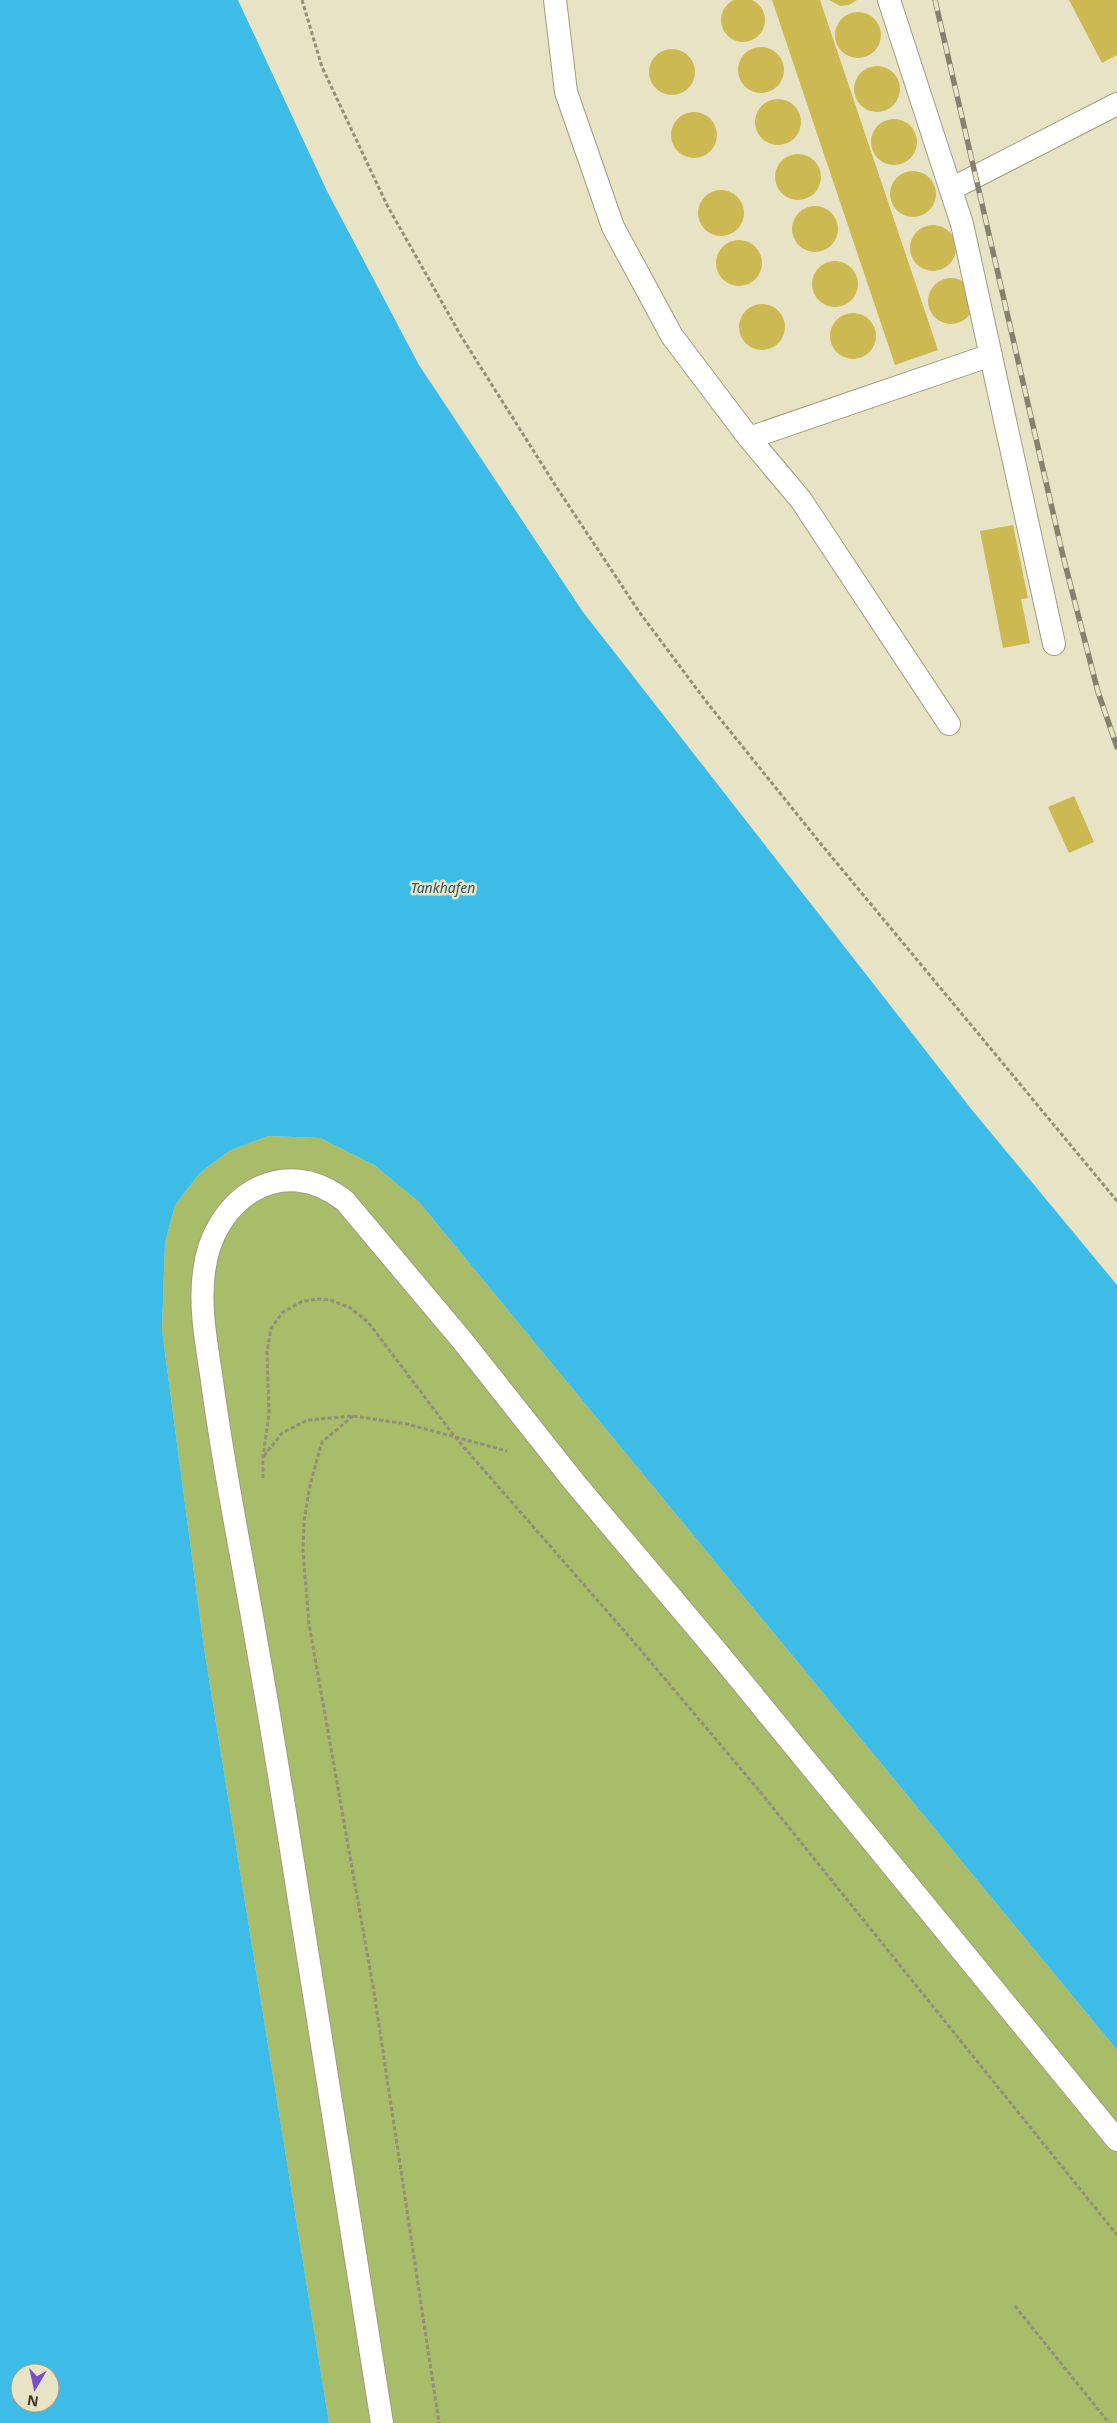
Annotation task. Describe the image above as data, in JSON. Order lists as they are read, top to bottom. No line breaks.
{"water":["Tankhafen"],"north":"bottom"}
